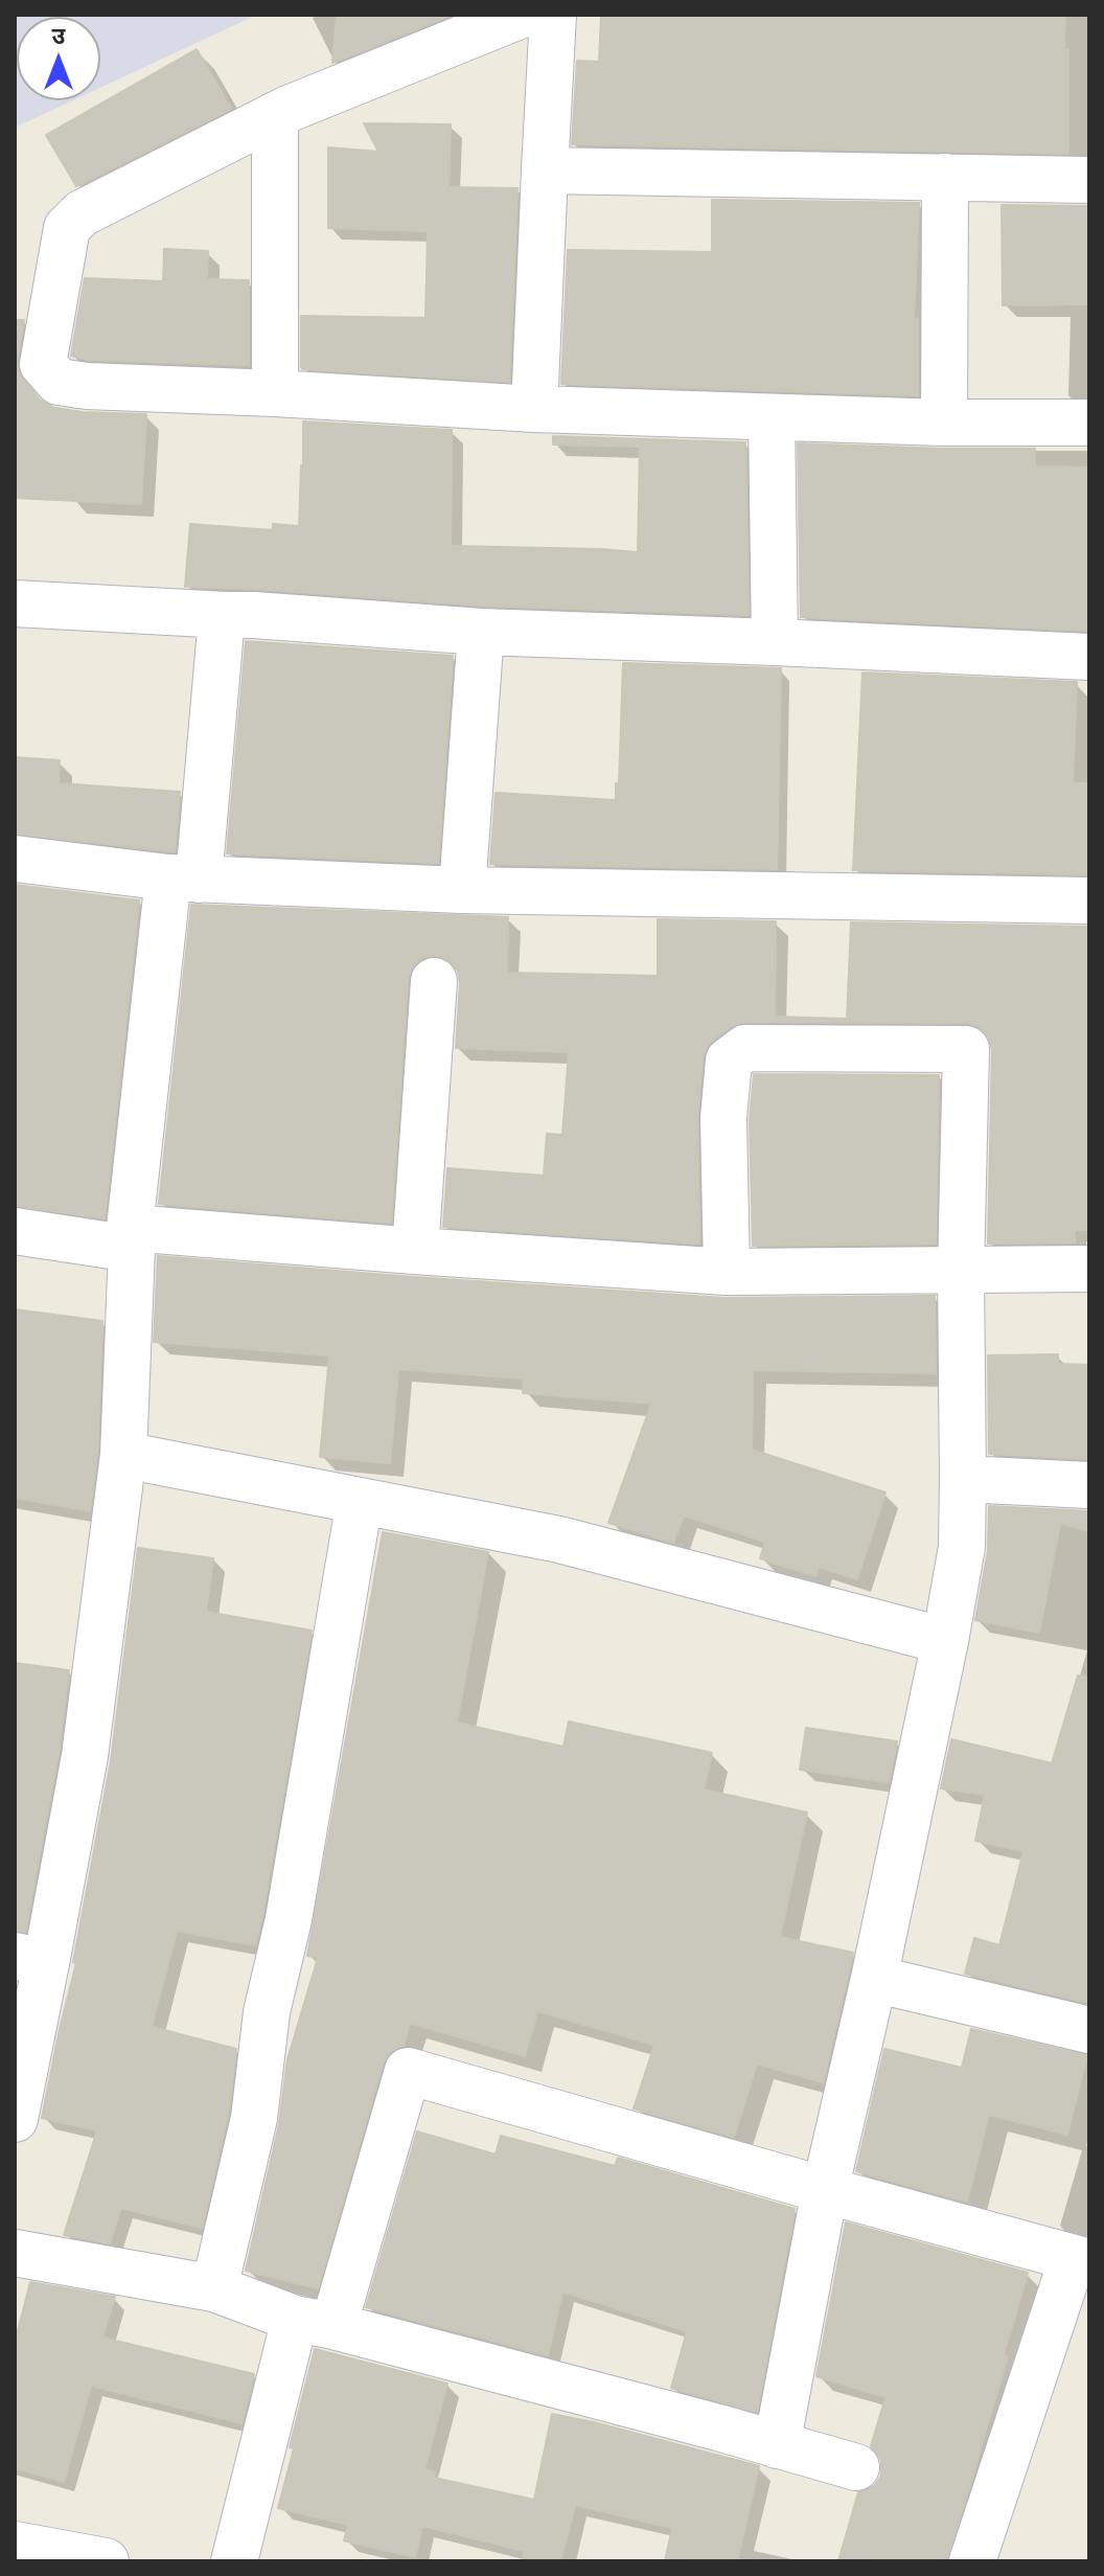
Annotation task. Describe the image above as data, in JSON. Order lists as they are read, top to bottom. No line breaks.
{"north":"top"}
